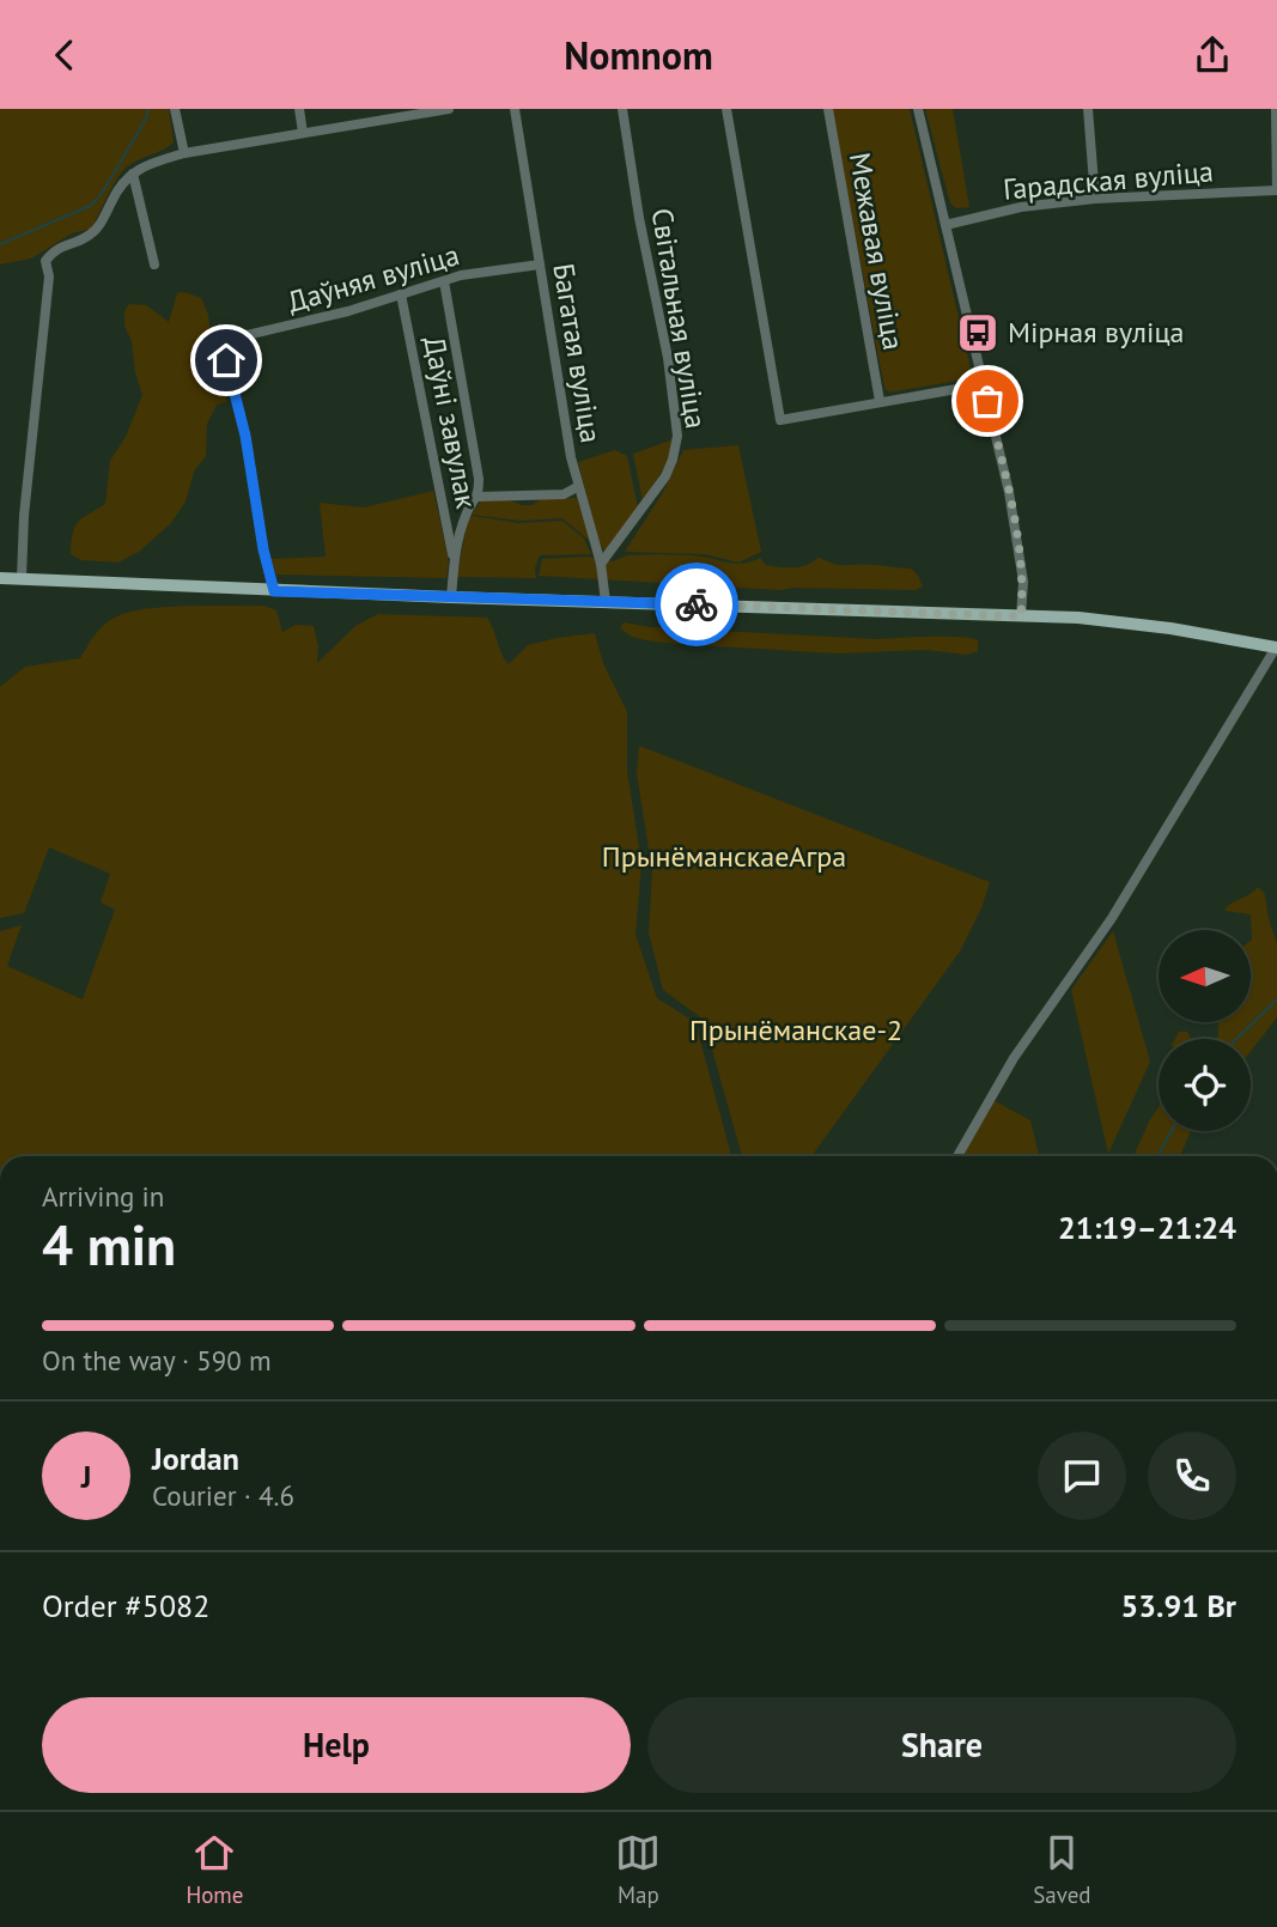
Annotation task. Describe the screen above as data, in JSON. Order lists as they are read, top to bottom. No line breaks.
{"streets":{"street":["Гарадская вуліца","Межавая вуліца","Даўняя вуліца","Світальная вуліца","Багатая вуліца","Даўні завулак"]},"crossings":[["Даўняя вуліца","Багатая вуліца"],["Даўняя вуліца","Даўні завулак"],["Світальная вуліца","Багатая вуліца"]],"parks":["ПрынёманскаеАгра","Прынёманскае-2"],"places":{"bus stop":["Мірная вуліца"]},"north":"left","page":{"header":"Nomnom","heading":["4 min","Arriving in","21:19–21:24"],"panel":["Jordan","Courier · 4.6","Order #5082","53.91 Br"],"bar":"On the way · 590 m","round":"J","buttons":["Help","Share"],"tabs":["Home","Map","Saved"]}}
